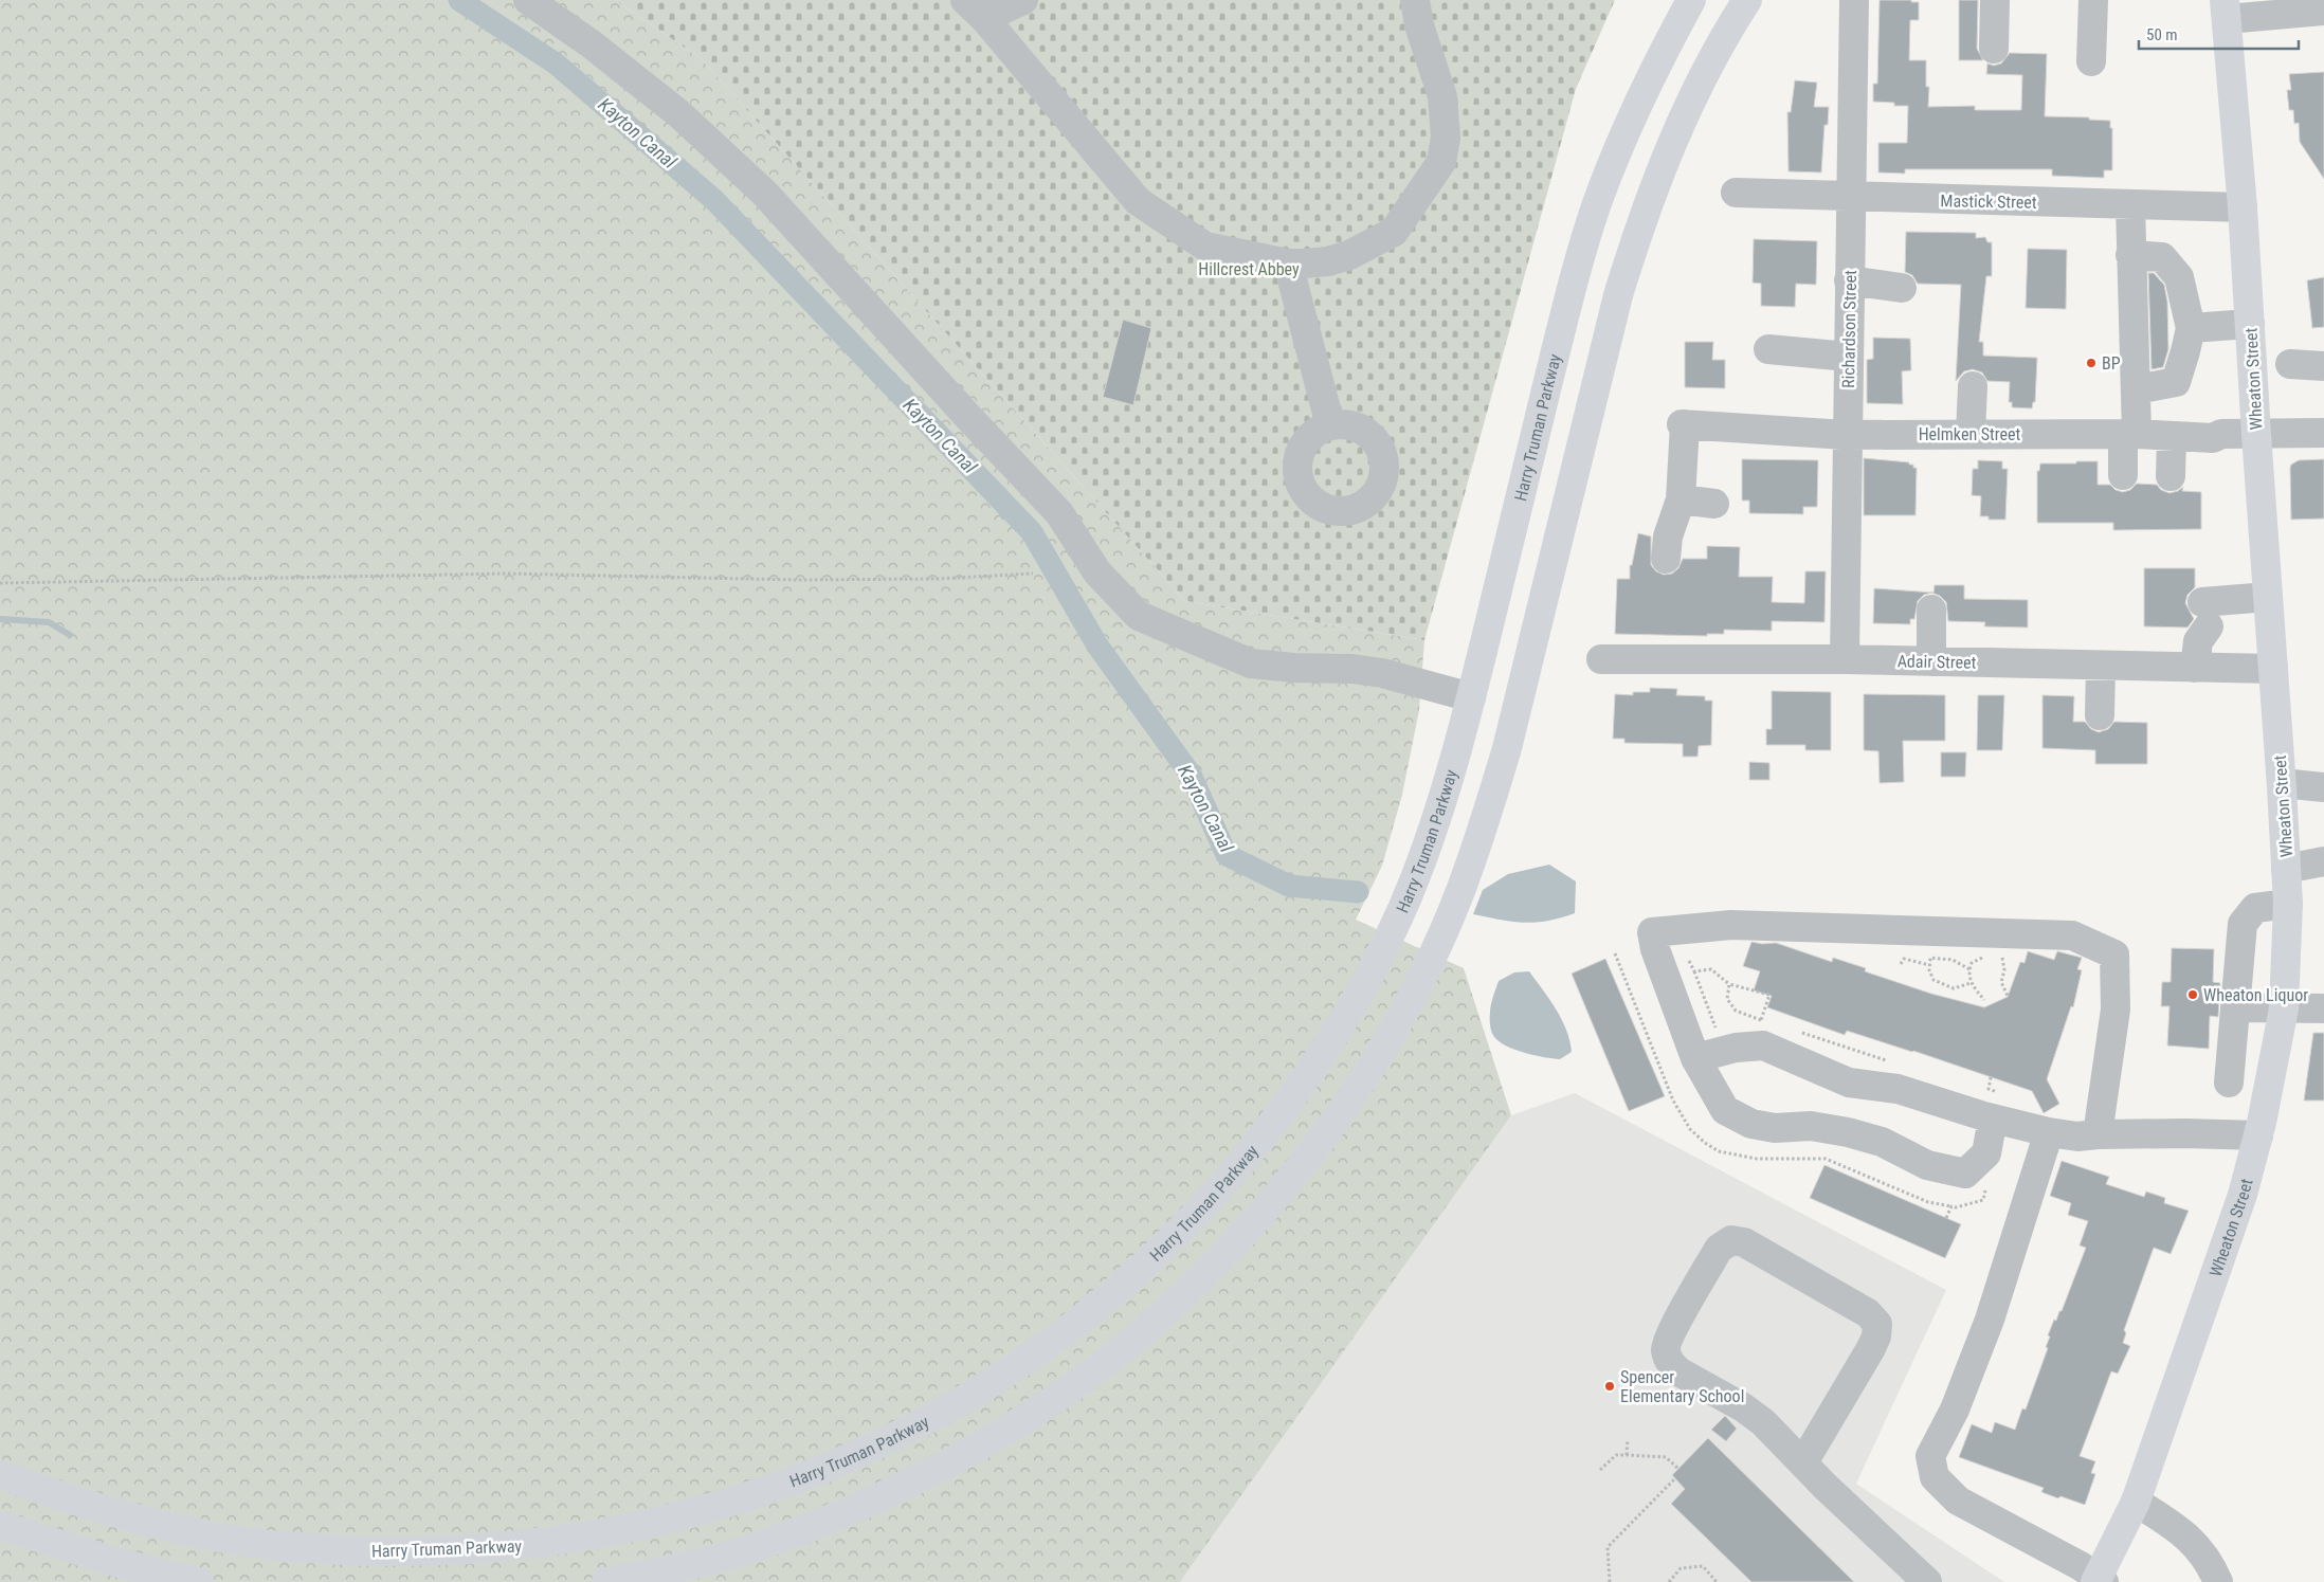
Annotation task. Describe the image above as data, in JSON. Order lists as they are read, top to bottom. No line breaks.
{"streets":{"main road":["Wheaton Street","Harry Truman Parkway"],"street":["Mastick Street","Richardson Street","Helmken Street","Adair Street"]},"crossings":[["Mastick Street","Richardson Street"],["Mastick Street","Wheaton Street"],["Richardson Street","Helmken Street"],["Richardson Street","Adair Street"],["Wheaton Street","Helmken Street"],["Wheaton Street","Adair Street"]],"water":["Kayton Canal"],"parks":["Hillcrest Abbey"],"places":["BP","Wheaton Liquor","Spencer Elementary School"],"scale_bar":"50 m"}
